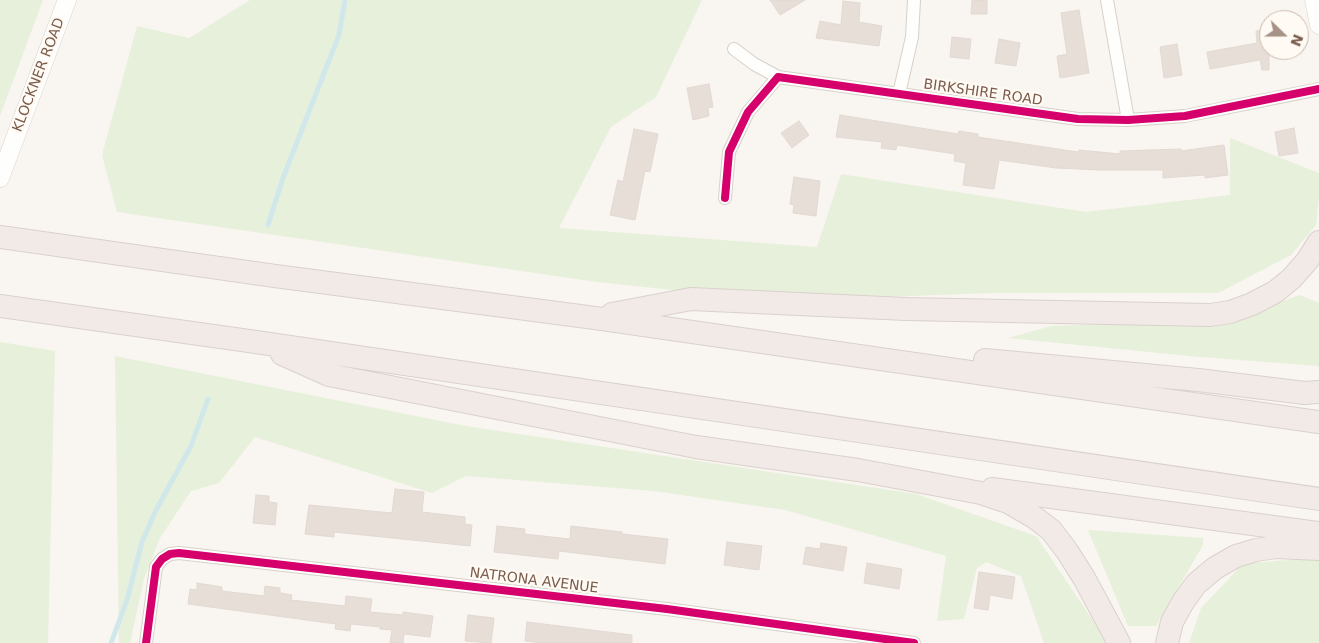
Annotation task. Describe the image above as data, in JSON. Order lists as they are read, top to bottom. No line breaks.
{"streets":{"main road":["KLOCKNER ROAD"],"street":["BIRKSHIRE ROAD","NATRONA AVENUE"]},"north":"right"}
